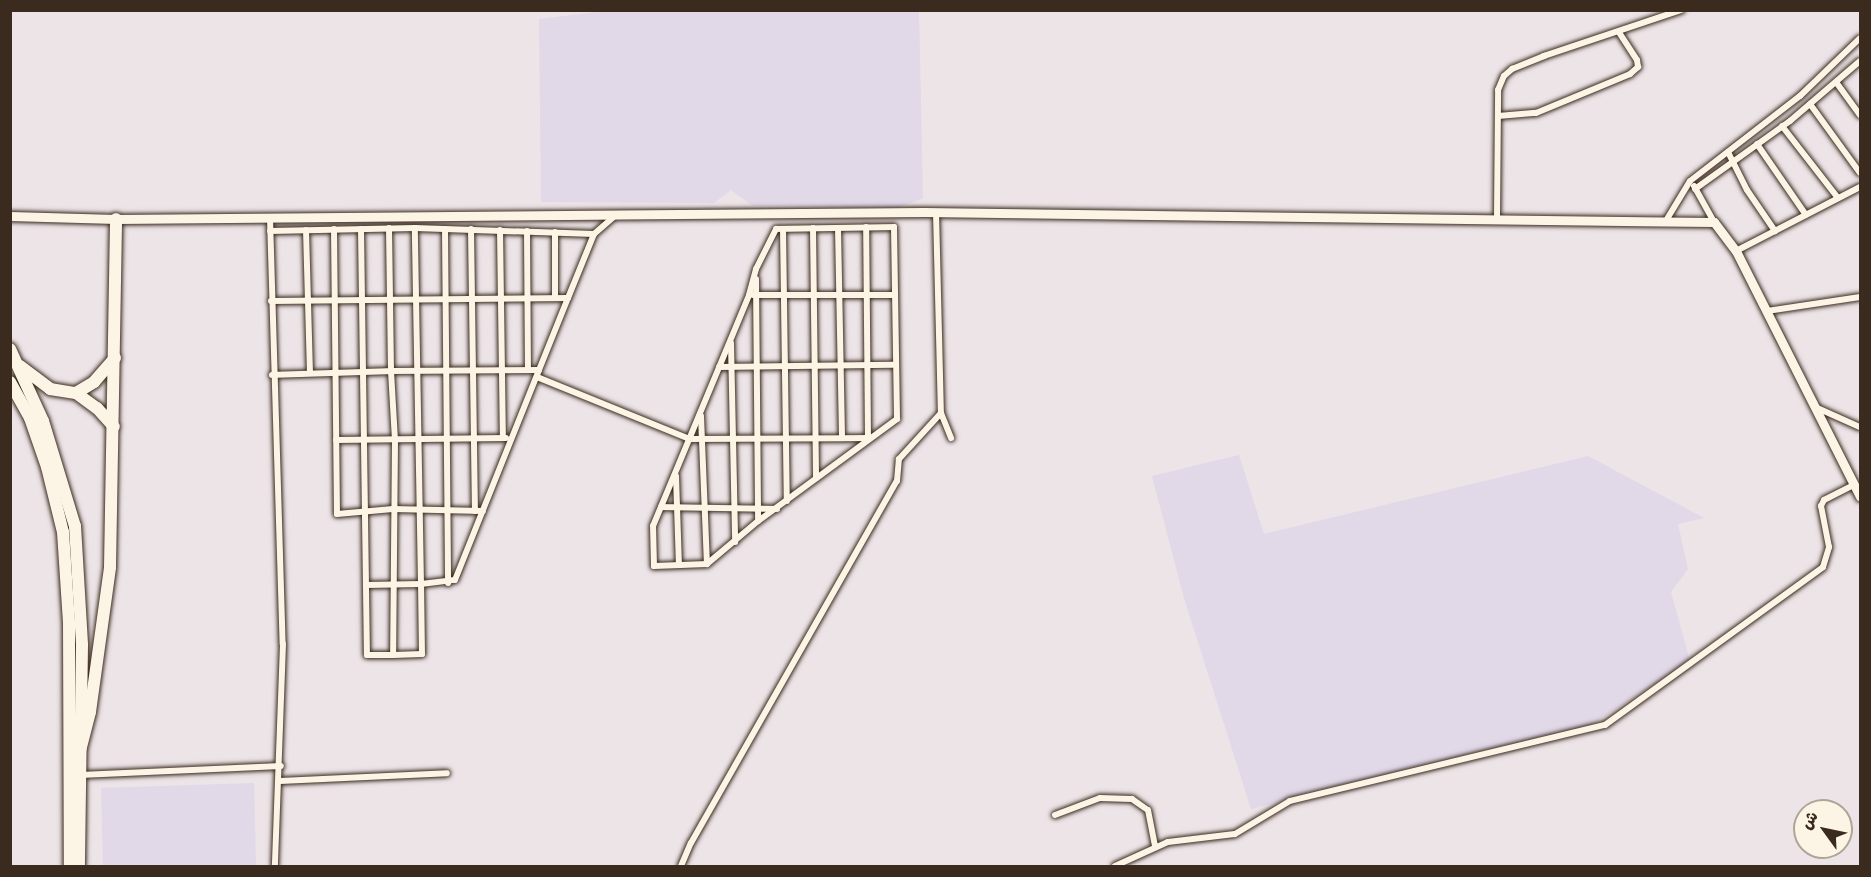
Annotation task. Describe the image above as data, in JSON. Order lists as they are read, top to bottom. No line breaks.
{"north":"top left"}
